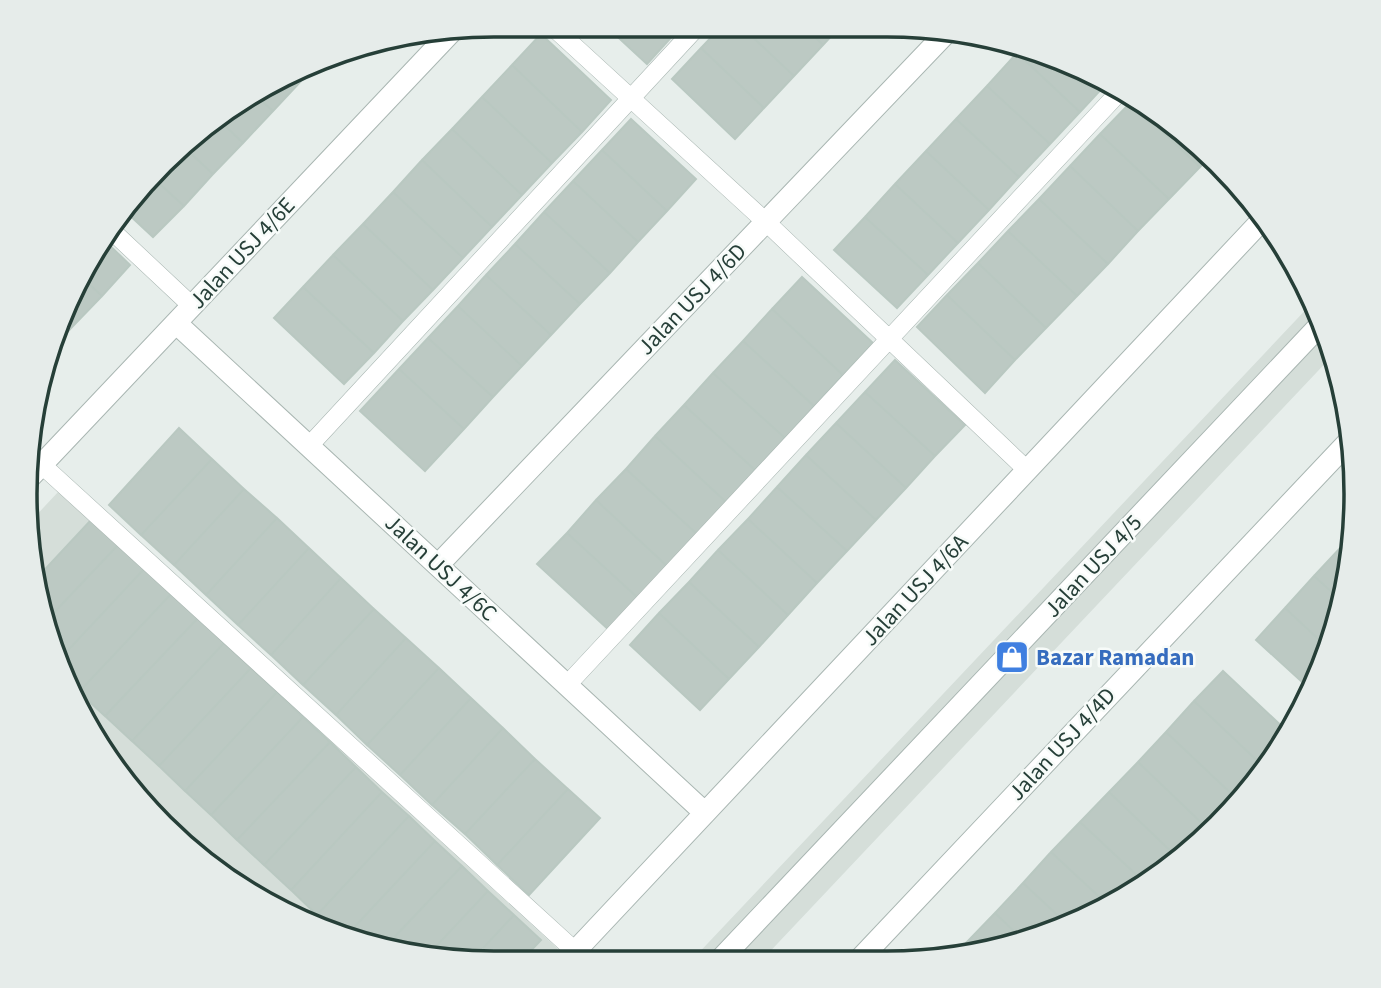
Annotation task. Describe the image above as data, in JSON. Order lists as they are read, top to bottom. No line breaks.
{"streets":{"street":["Jalan USJ 4/6E","Jalan USJ 4/6D","Jalan USJ 4/5","Jalan USJ 4/6C","Jalan USJ 4/6A","Jalan USJ 4/4D"]},"crossings":[["Jalan USJ 4/6E","Jalan USJ 4/6C"],["Jalan USJ 4/6D","Jalan USJ 4/6C"],["Jalan USJ 4/6C","Jalan USJ 4/6A"]],"places":{"shop":["Bazar Ramadan"]}}
